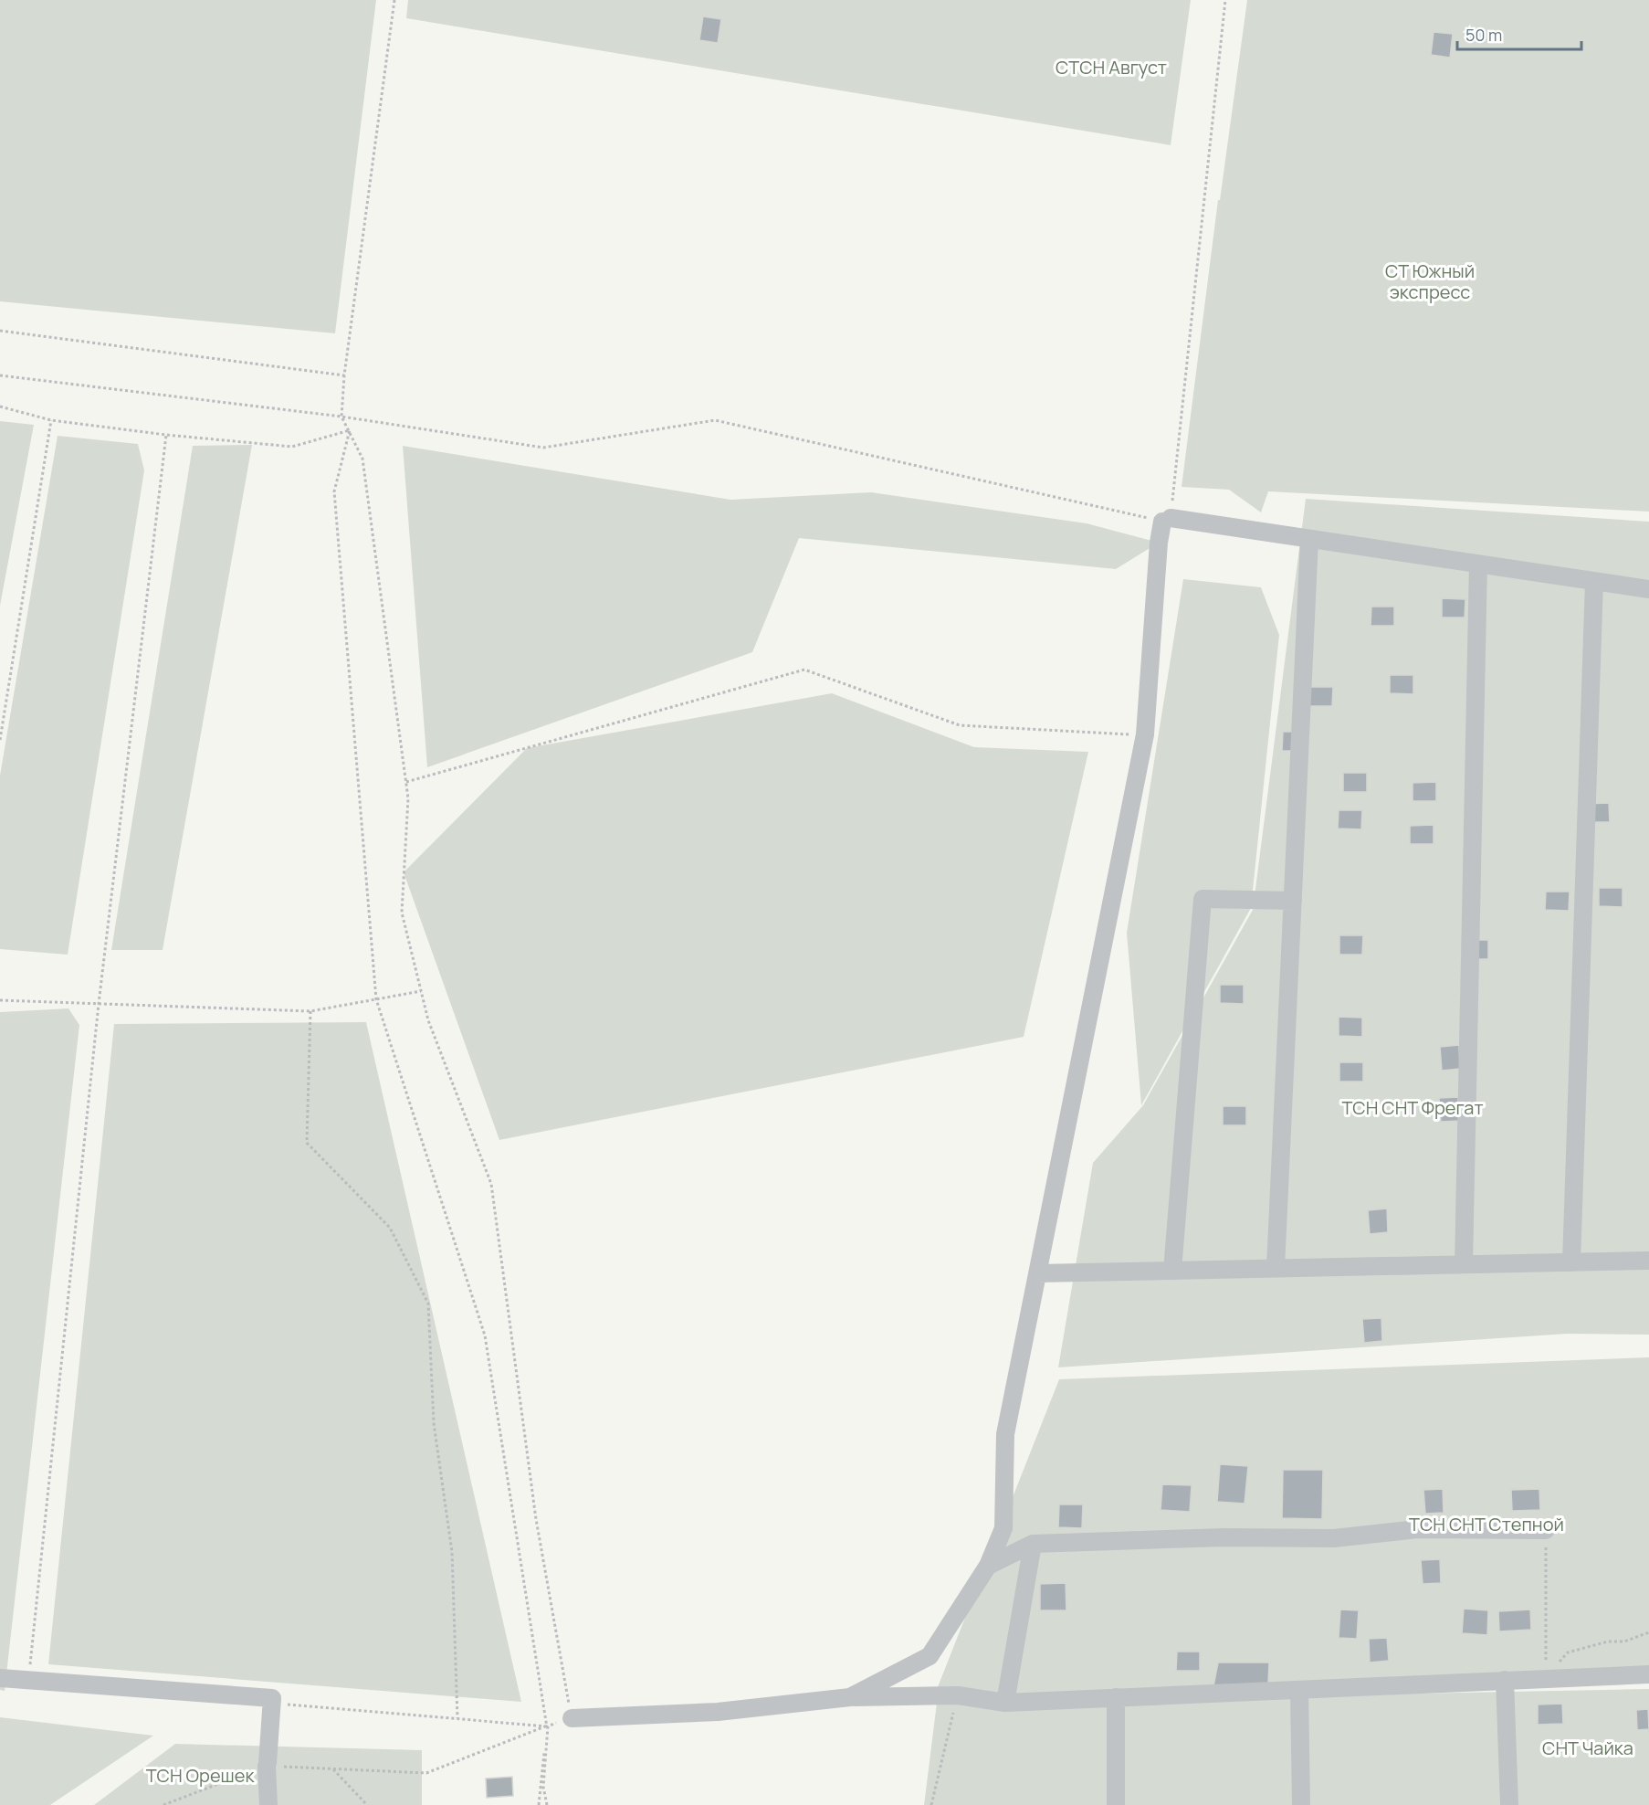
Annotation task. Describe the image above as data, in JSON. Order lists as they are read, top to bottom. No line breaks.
{"parks":["СТСН Август","СТ Южный экспресс","ТСН СНТ Фрегат","ТСН СНТ Степной","СНТ Чайка","ТСН Орешек"],"scale_bar":"50 m"}
